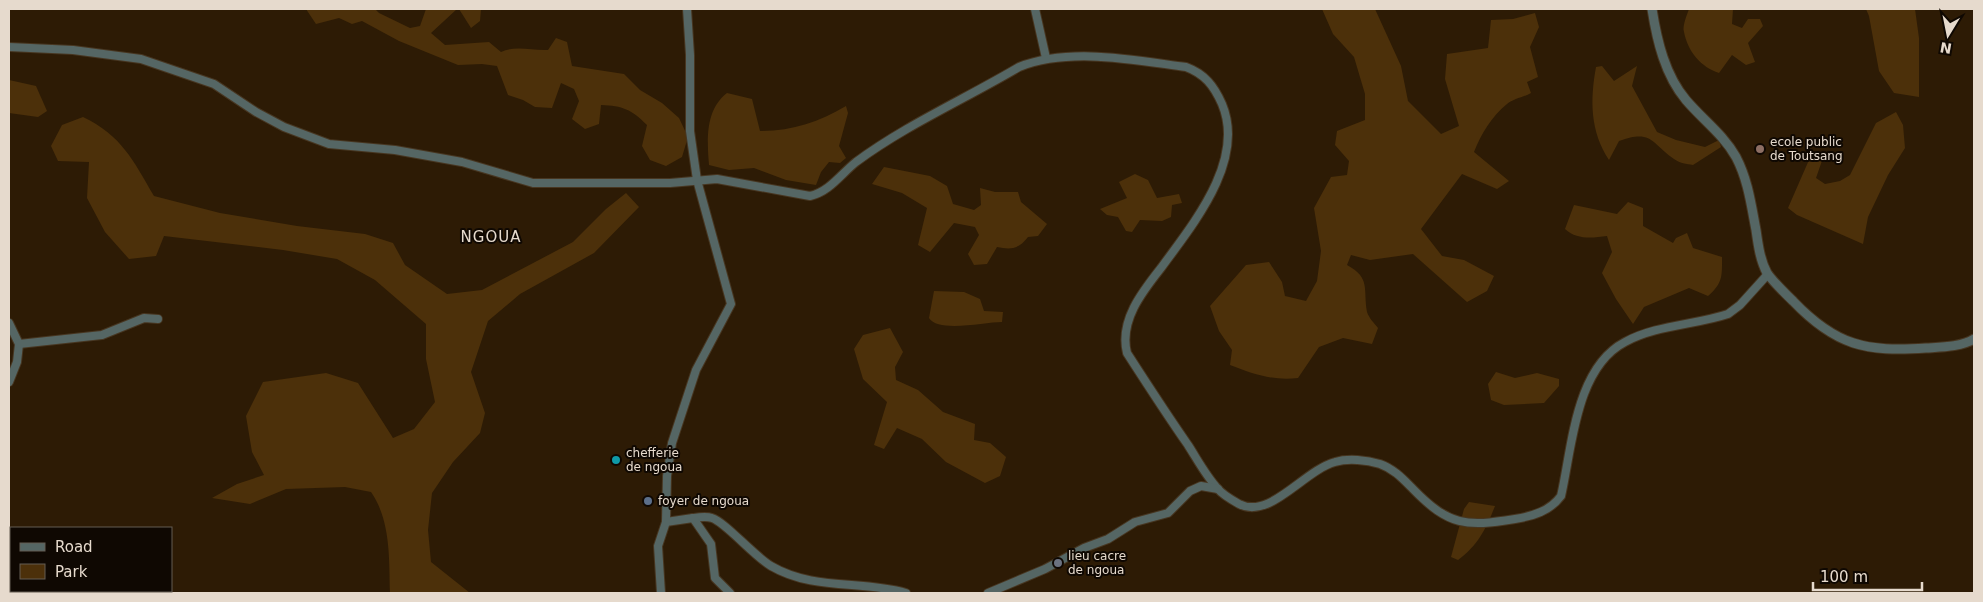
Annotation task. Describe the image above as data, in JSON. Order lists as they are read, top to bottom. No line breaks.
{"districts":["NGOUA"],"places":["ecole public de Toutsang","chefferie de ngoua","foyer de ngoua","lieu cacre de ngoua"],"legend":["Road","Park"],"scale_bar":"100 m","north":"bottom"}
